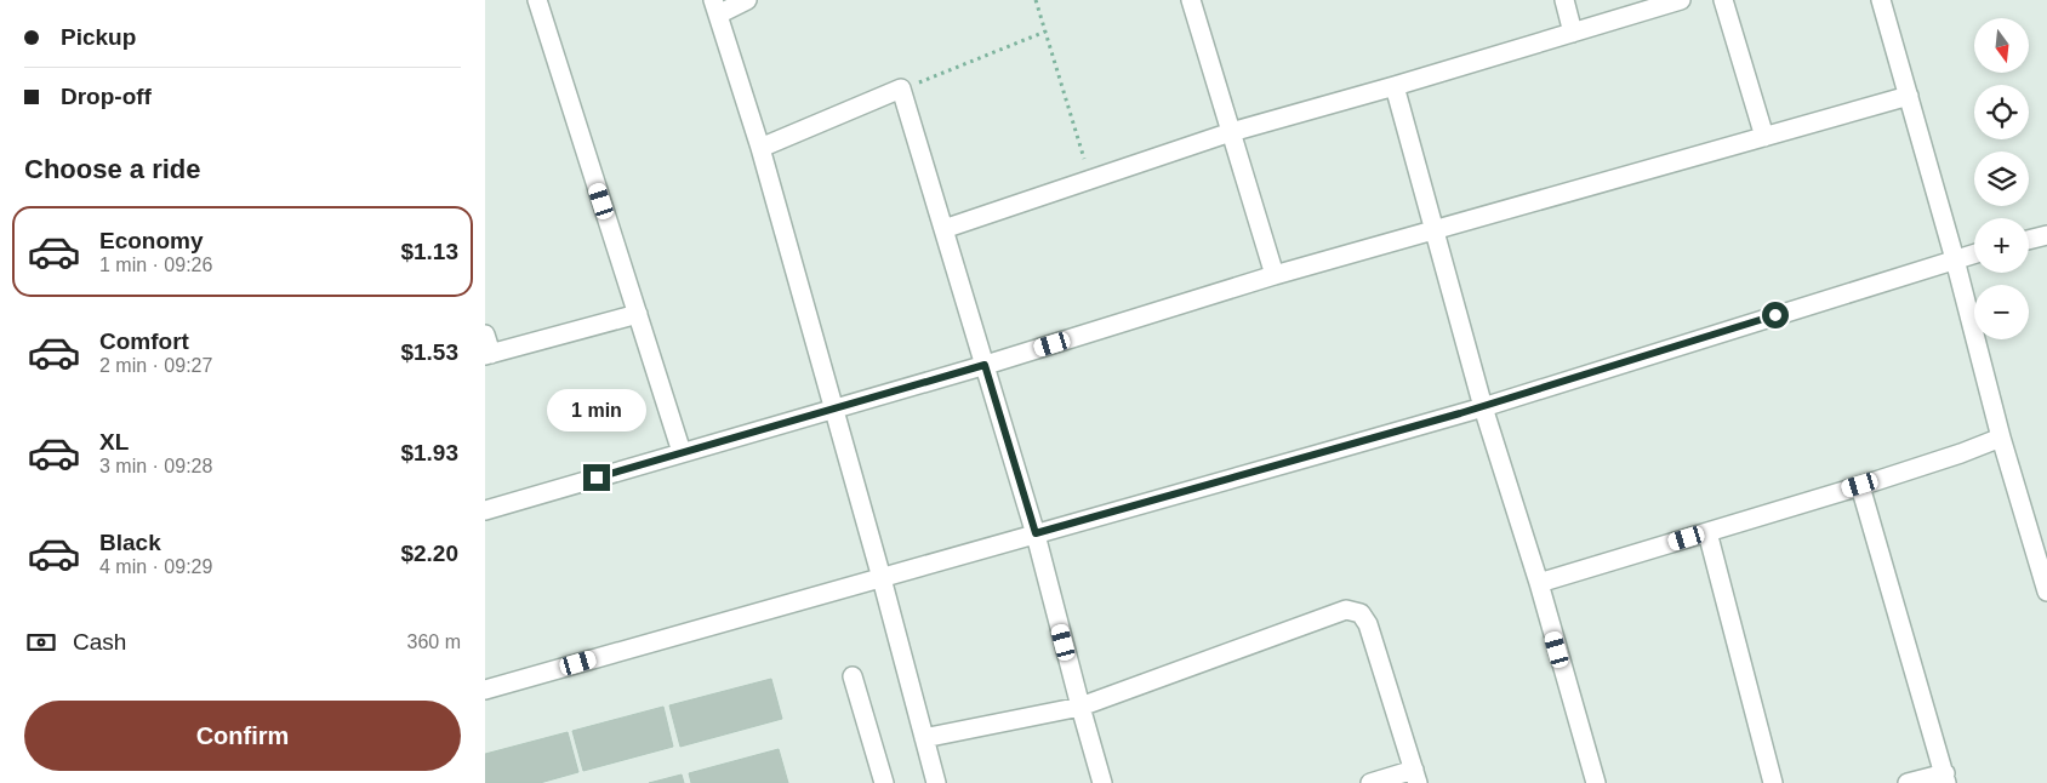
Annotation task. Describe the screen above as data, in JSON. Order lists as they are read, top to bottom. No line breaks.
{"north":"bottom","page":{"banner":["Pickup","Drop-off"],"map_buttons":["+","−"],"heading":"Choose a ride","list":[{"name":"Economy","note":"1 min · 09:26","value":"$1.13"},{"name":"Comfort","note":"2 min · 09:27","value":"$1.53"},{"name":"XL","note":"3 min · 09:28","value":"$1.93"},{"name":"Black","note":"4 min · 09:29","value":"$2.20"}],"bubble":"1 min","pay":["Cash","360 m"],"buttons":"Confirm"}}
